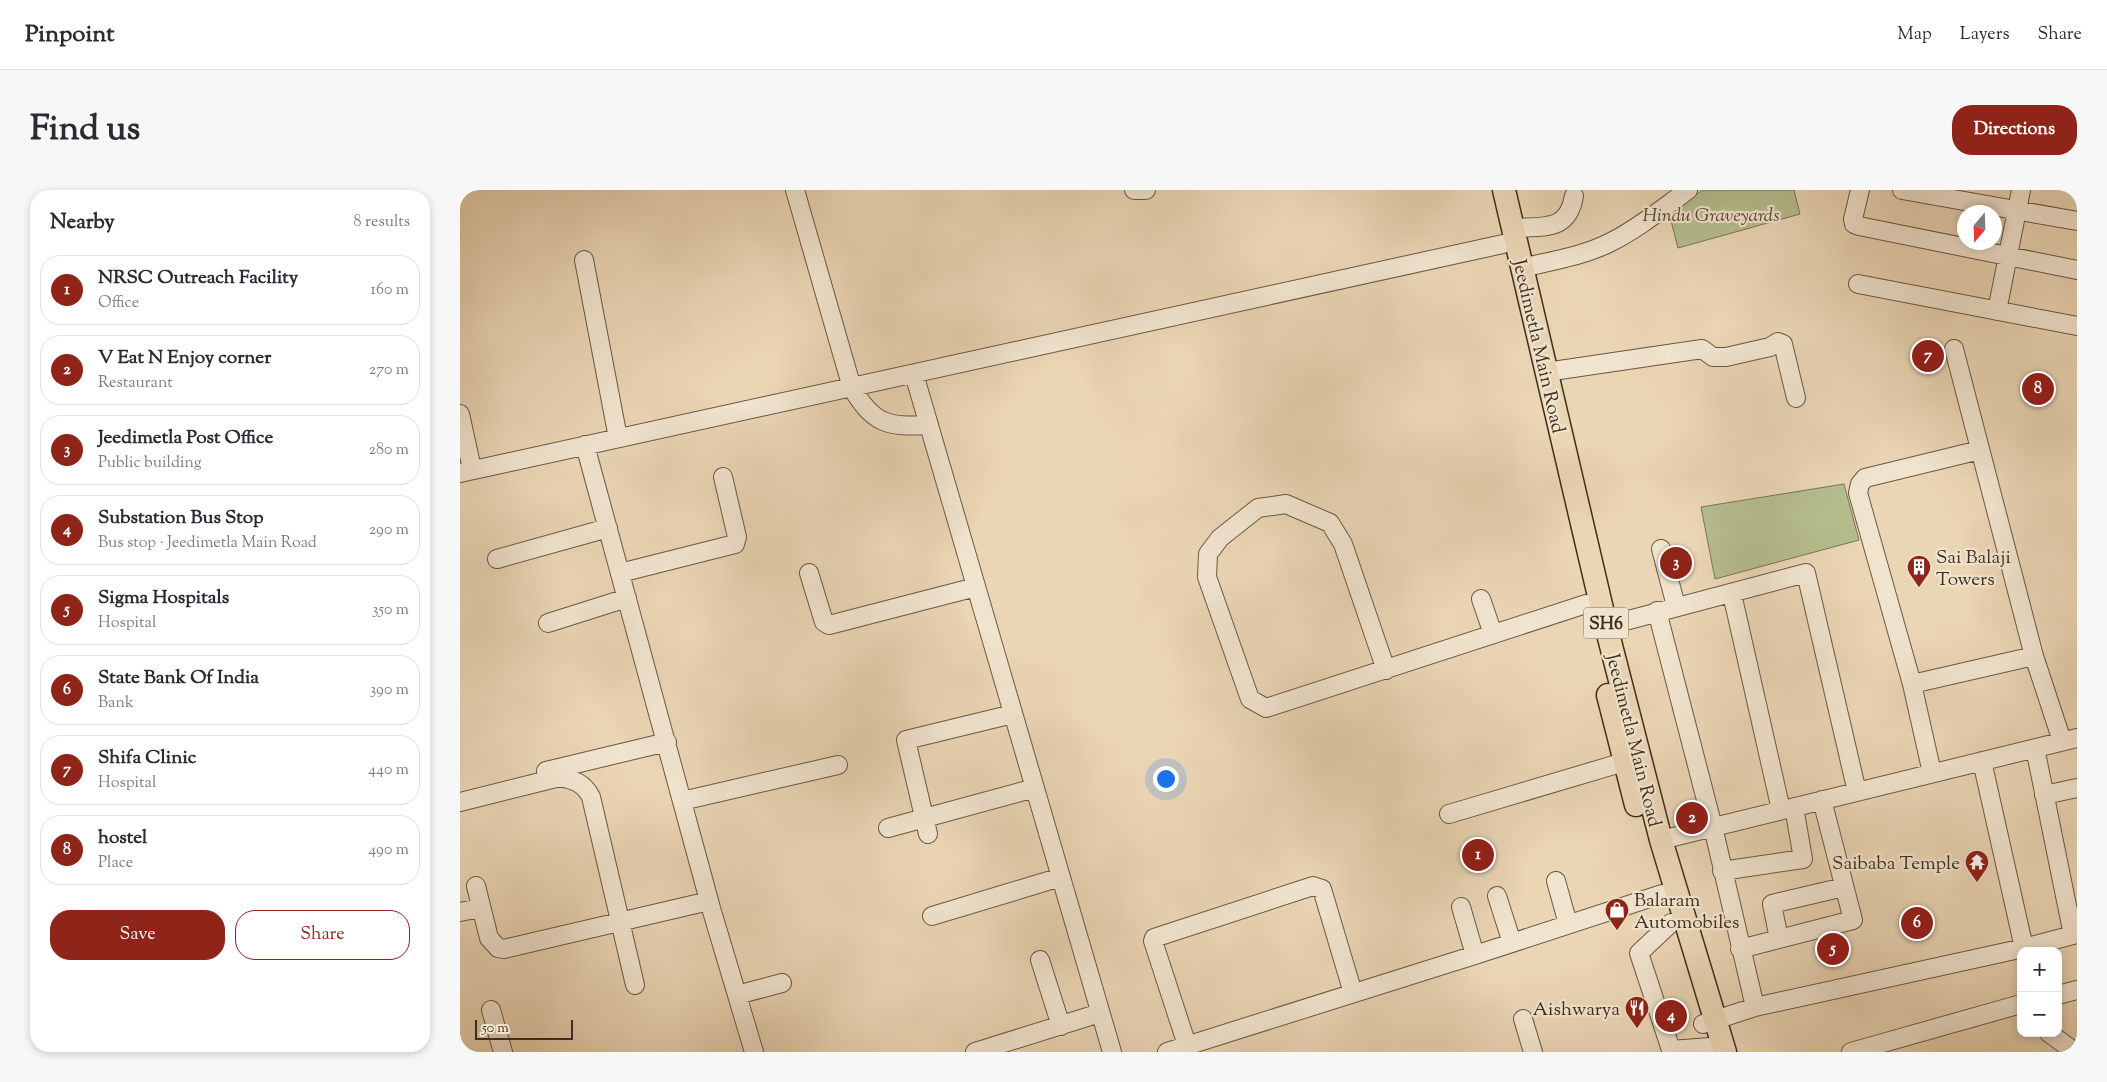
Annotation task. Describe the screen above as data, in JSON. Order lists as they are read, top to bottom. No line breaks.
{"streets":{"main road":["Jeedimetla Main Road","SH6"]},"parks":["Hindu Graveyards"],"places":{"building":["Sai Balaji Towers"],"temple":["Saibaba Temple"],"shop":["Balaram Automobiles"],"restaurant":["Aishwarya"]},"scale_bar":"50 m","north":"bottom","page":{"header":"Pinpoint","nav":["Map","Layers","Share"],"title":"Find us","buttons":["Directions",["Save","Share"]],"heading":["Nearby","8 results"],"list":[{"mark":"1","name":"NRSC Outreach Facility","note":"Office","value":"160 m"},{"mark":"2","name":"V Eat N Enjoy corner","note":"Restaurant","value":"270 m"},{"mark":"3","name":"Jeedimetla Post Office","note":"Public building","value":"280 m"},{"mark":"4","name":"Substation Bus Stop","note":"Bus stop · Jeedimetla Main Road","value":"290 m"},{"mark":"5","name":"Sigma Hospitals","note":"Hospital","value":"350 m"},{"mark":"6","name":"State Bank Of India","note":"Bank","value":"390 m"},{"mark":"7","name":"Shifa Clinic","note":"Hospital","value":"440 m"},{"mark":"8","name":"hostel","note":"Place","value":"490 m"}],"pins":["7","8","3","2","1","6","5","4"],"map_buttons":["+","−"],"scale":"50 m"}}
